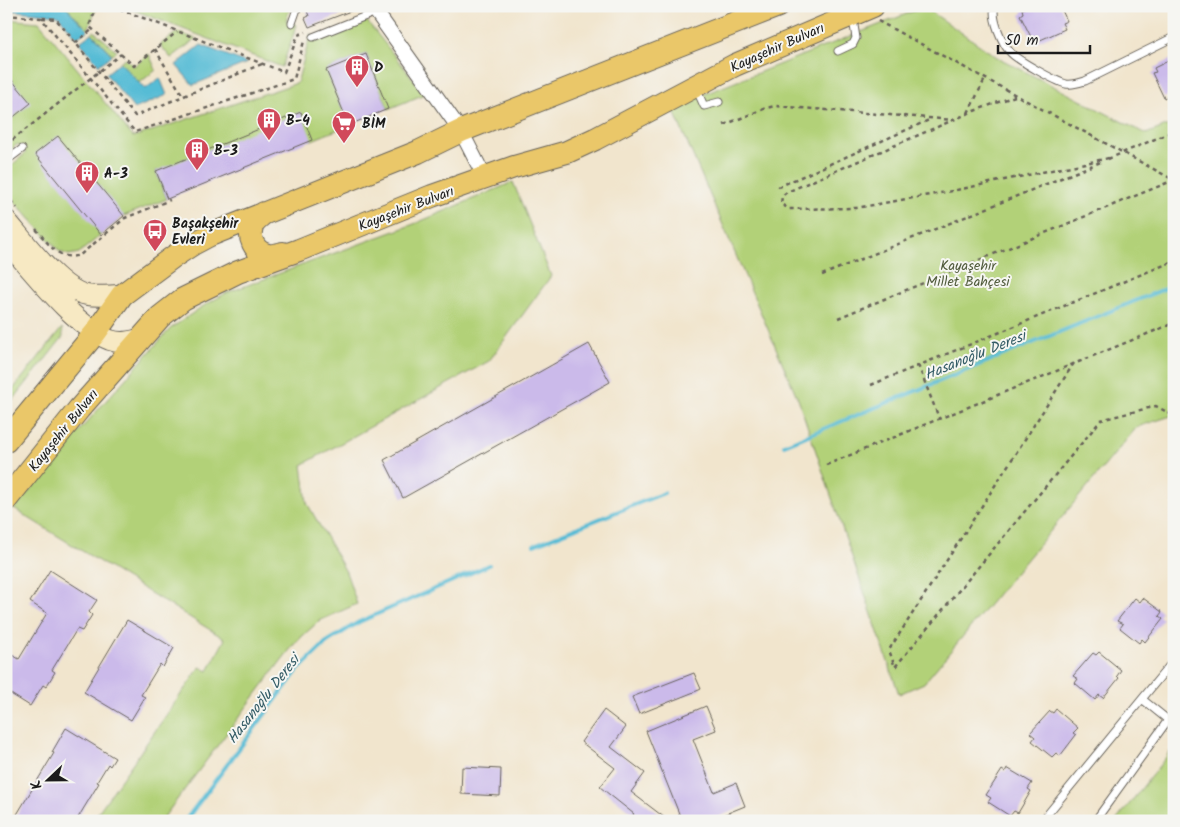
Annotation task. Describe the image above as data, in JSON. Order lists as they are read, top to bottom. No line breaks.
{"streets":{"main road":["Kayaşehir Bulvarı"]},"water":["Hasanoğlu Deresi"],"parks":["Kayaşehir Millet Bahçesi"],"places":{"building":["D","B-4","B-3","A-3"],"supermarket":["BİM"],"bus stop":["Başakşehir Evleri"]},"scale_bar":"50 m","north":"left"}
